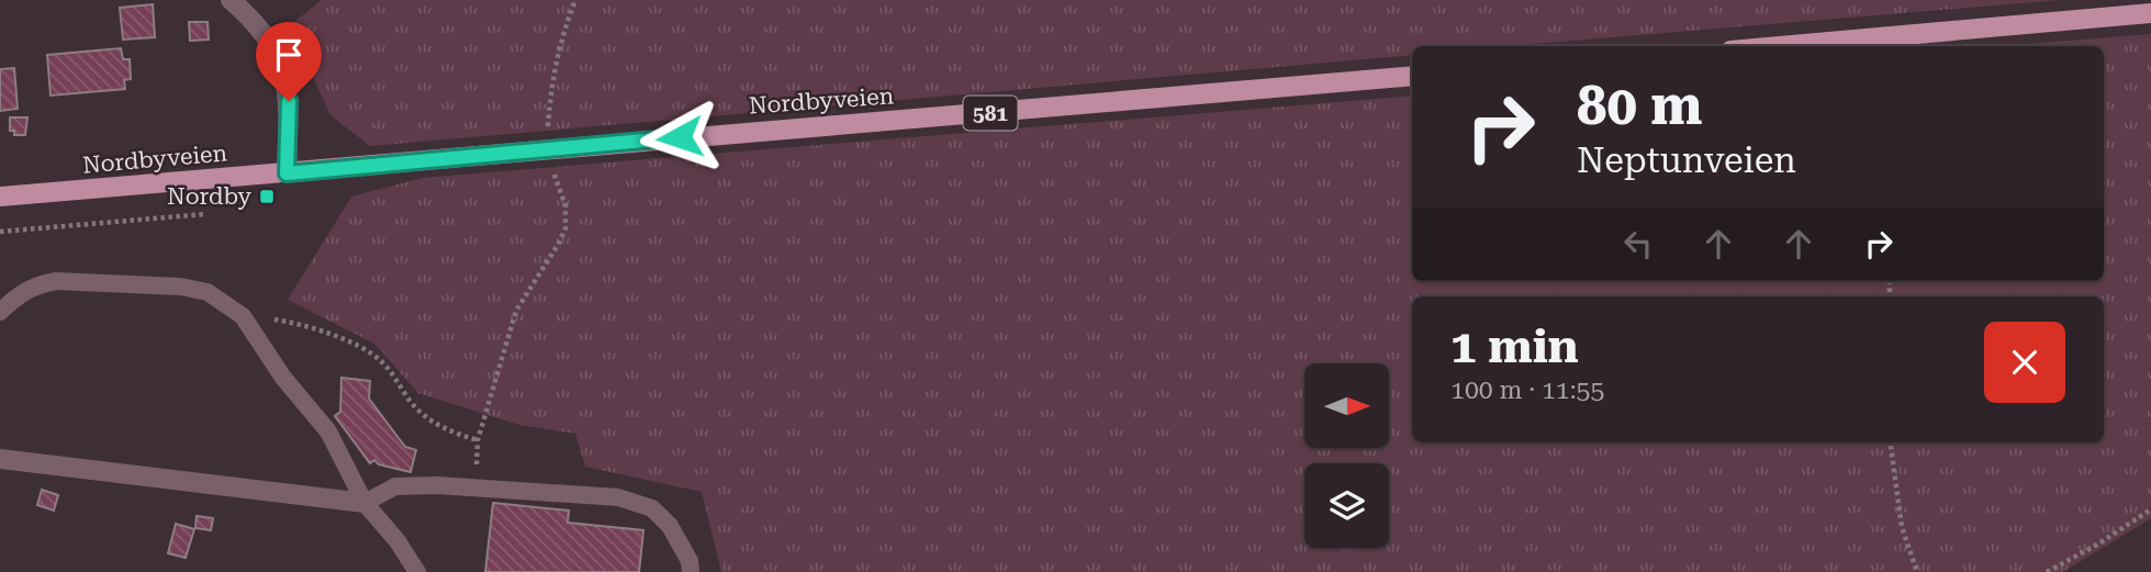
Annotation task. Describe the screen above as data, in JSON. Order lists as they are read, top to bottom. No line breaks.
{"streets":{"main road":["Nordbyveien","581"]},"places":{"transit":["Nordby"]},"north":"right","page":{"turn":["80 m","Neptunveien"],"heading":["1 min","100 m · 11:55"]}}
